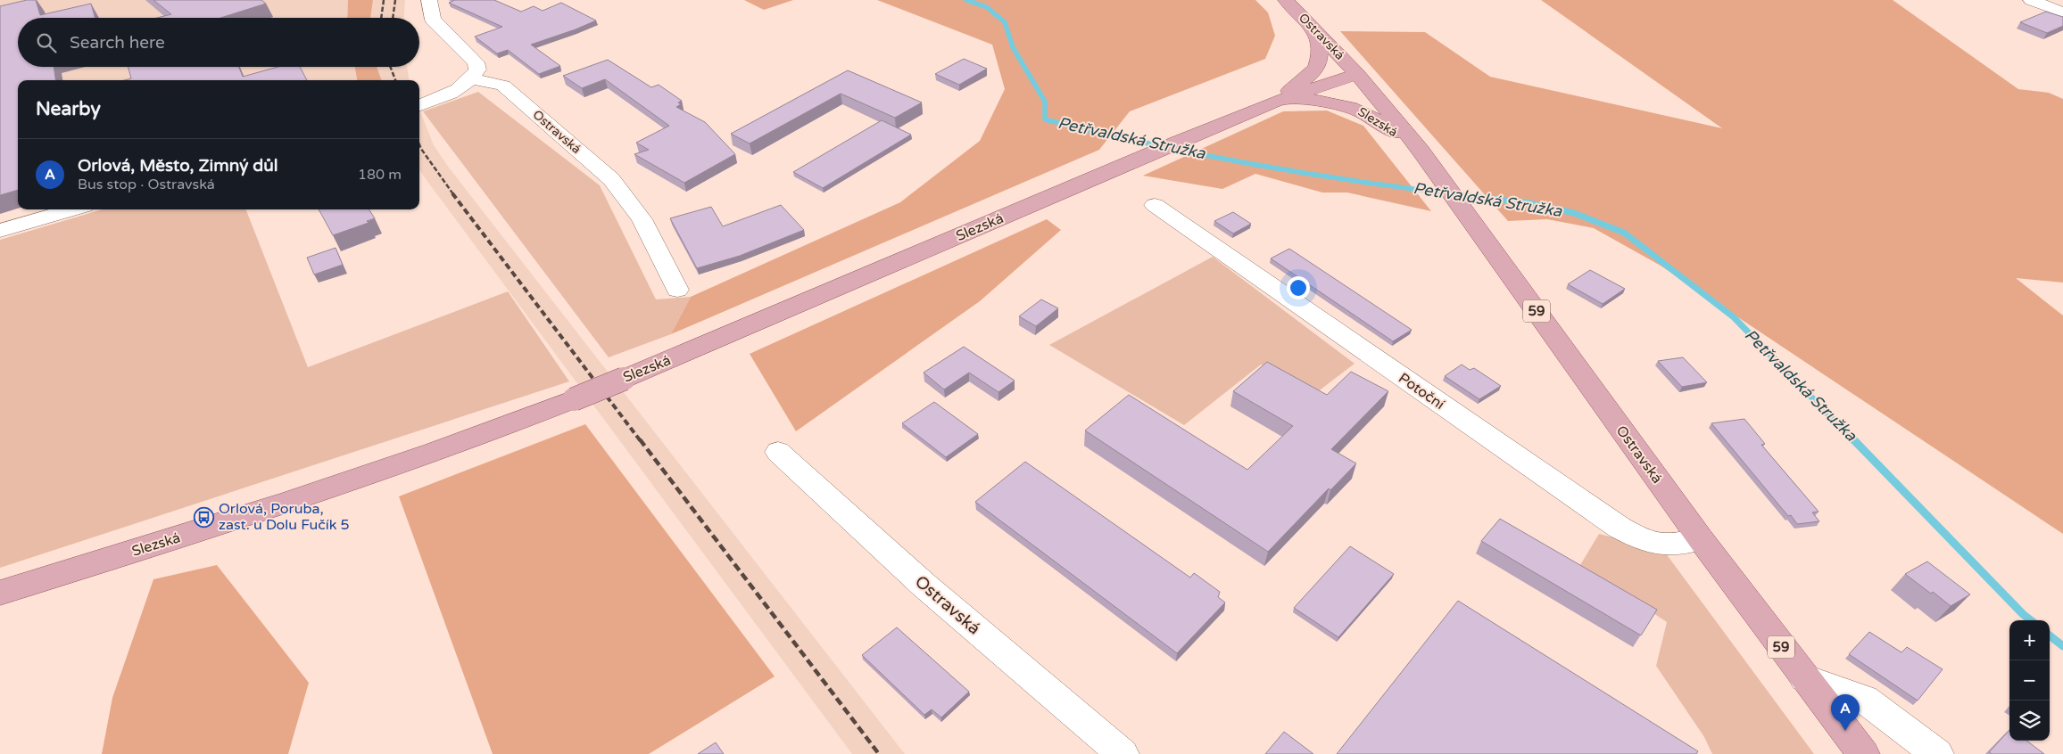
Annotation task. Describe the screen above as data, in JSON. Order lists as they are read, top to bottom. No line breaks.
{"streets":{"main road":["Ostravská","Slezská","59"],"street":["Potoční"]},"crossings":[["Ostravská","Slezská"],["Ostravská","59"],["Ostravská","Potoční"],["Slezská","59"]],"water":["Petřvaldská Stružka"],"places":{"bus stop":["Orlová, Poruba, zast. u Dolu Fučík 5"]},"page":{"search":"Search here","heading":"Nearby","list":[{"mark":"A","name":"Orlová, Město, Zimný důl","note":"Bus stop · Ostravská","value":"180 m"}],"map_buttons":["+","−"],"pins":"A"}}
